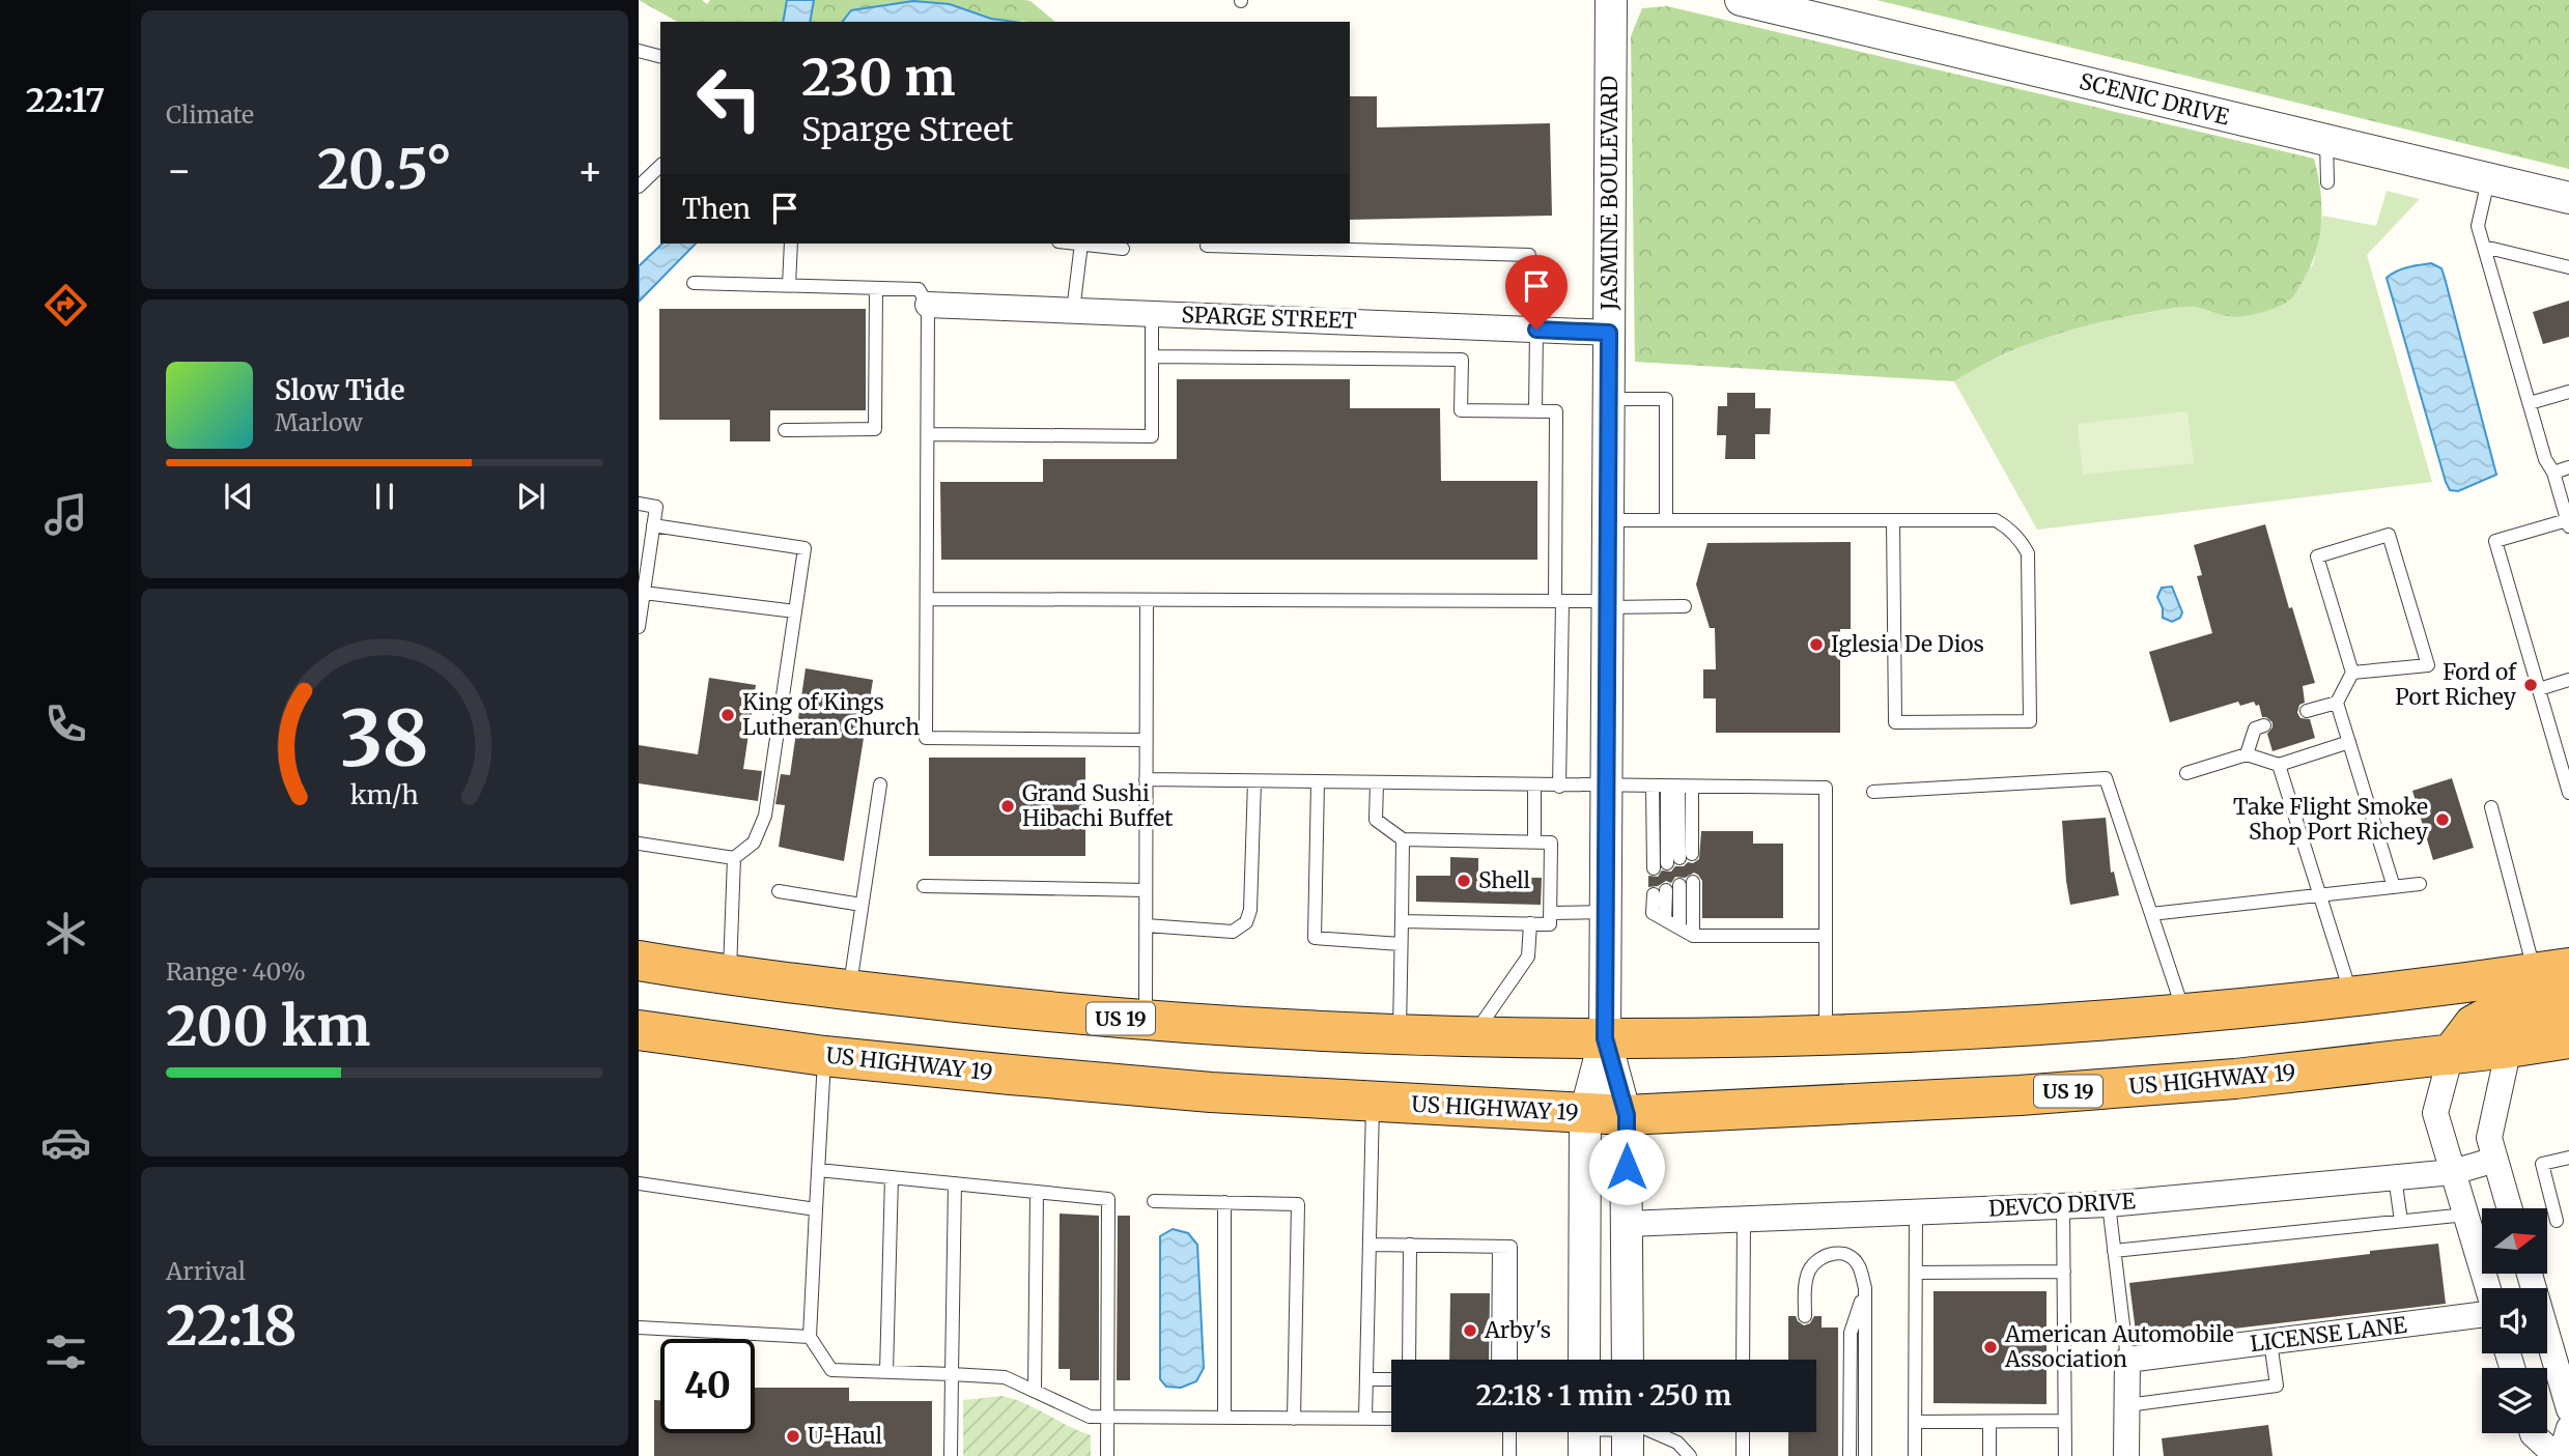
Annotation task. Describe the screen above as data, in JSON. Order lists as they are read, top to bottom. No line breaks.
{"streets":{"highway":["US 19","US HIGHWAY 19"],"street":["SCENIC DRIVE","JASMINE BOULEVARD","SPARGE STREET","DEVCO DRIVE","LICENSE LANE"]},"crossings":[["JASMINE BOULEVARD","SPARGE STREET"],["JASMINE BOULEVARD","US 19"],["JASMINE BOULEVARD","US HIGHWAY 19"],["JASMINE BOULEVARD","DEVCO DRIVE"]],"places":["Iglesia De Dios","Ford of Port Richey","King of Kings Lutheran Church","Grand Sushi Hibachi Buffet","Take Flight Smoke Shop Port Richey","Shell","Arby's","American Automobile Association","U-Haul"],"north":"right","page":{"tabs":"22:17","tile":["Climate",["Range · 40%","200 km"],["Arrival","22:18"]],"turn":["230 m","Sparge Street"],"heat":["−","20.5°","+"],"then":"Then","song":["Slow Tide","Marlow"],"limit":"40","trip":"22:18 · 1 min · 250 m","gauge":["38","km/h"]}}
